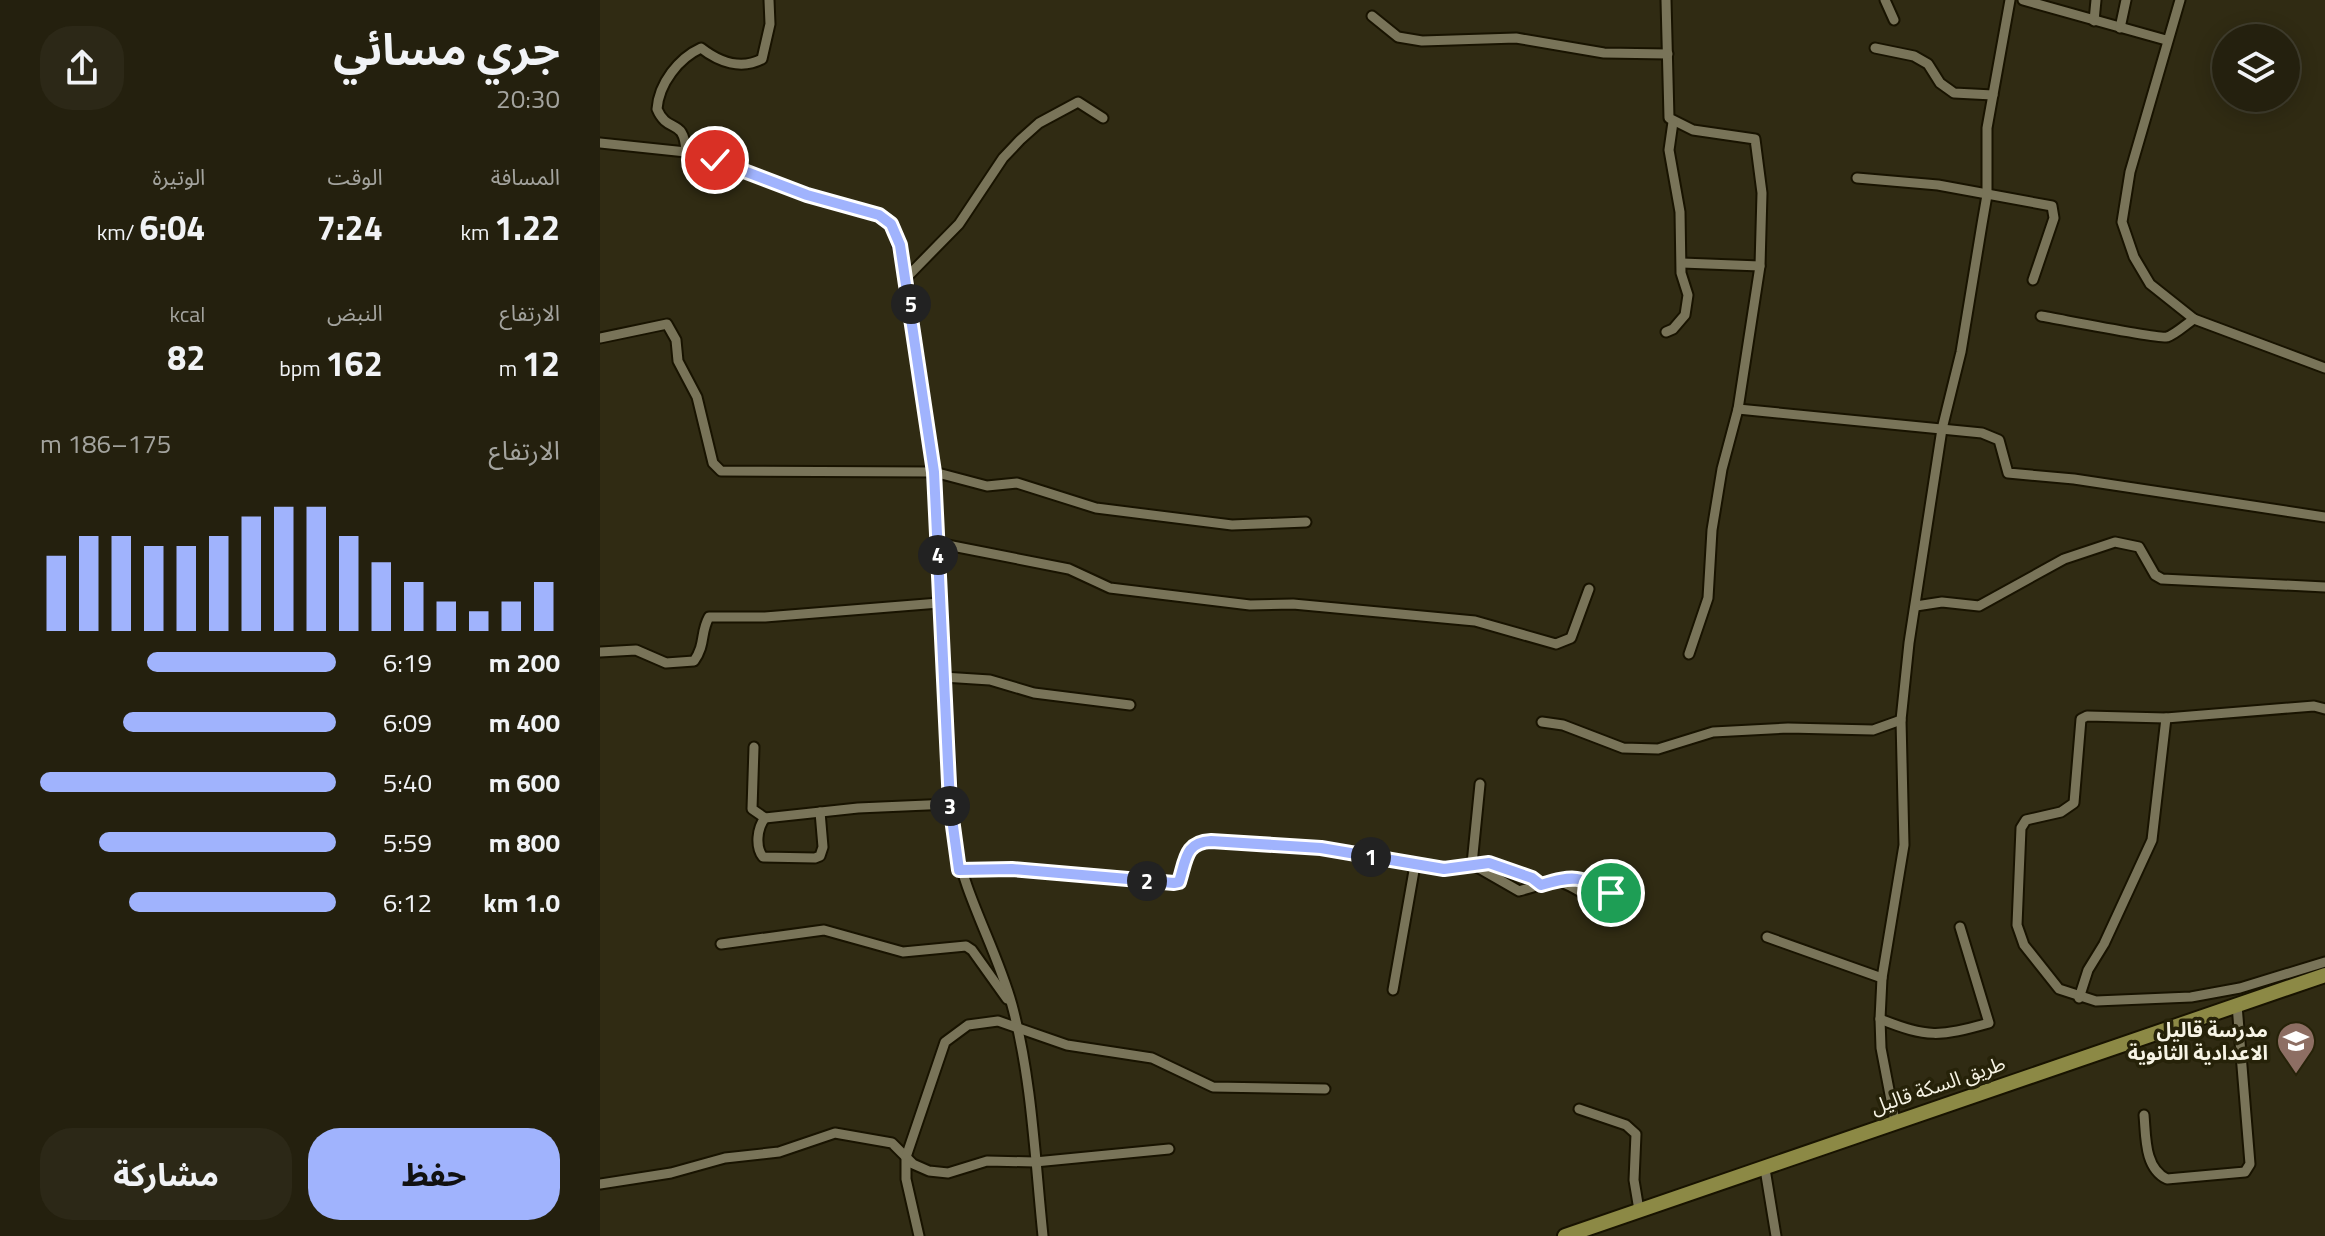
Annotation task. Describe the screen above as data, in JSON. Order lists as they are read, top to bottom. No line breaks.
{"streets":{"main road":["طريق السكة قاليل"]},"places":{"school or university":["مدرسة قاليل الاعدادية الثانوية"]},"page":{"heading":["جري مسائي","20:30"],"stats":[["المسافة","1.22 km"],["الوقت","7:24"],["الوتيرة","6:04 /km"],["الارتفاع","12 m"],["النبض","162 bpm"],["kcal","82"]],"pins":["5","4","3","1","2"],"chart":["الارتفاع","175–186 m"],"list":[{"name":"200 m","note":"6:19"},{"name":"400 m","note":"6:09"},{"name":"600 m","note":"5:40"},{"name":"800 m","note":"5:59"},{"name":"1.0 km","note":"6:12"}],"buttons":["حفظ","مشاركة"]}}
